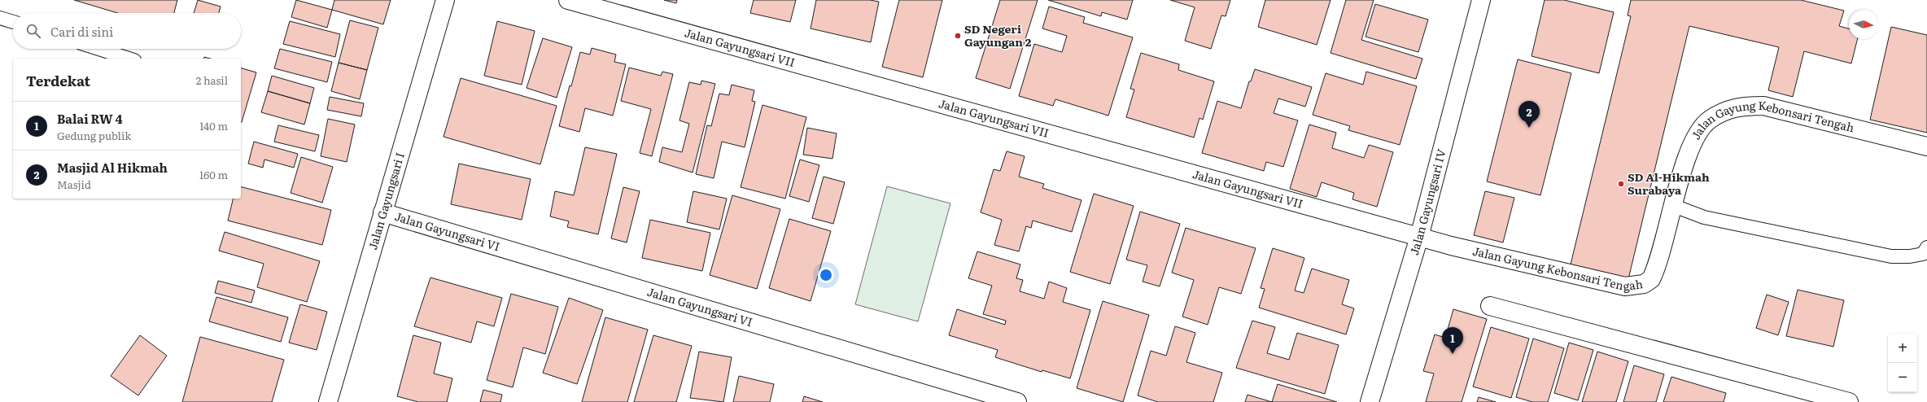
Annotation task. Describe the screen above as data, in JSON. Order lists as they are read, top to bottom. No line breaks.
{"streets":{"street":["Jalan Gayungsari VII","Jalan Gayung Kebonsari Tengah","Jalan Gayungsari I","Jalan Gayungsari IV","Jalan Gayungsari VI"]},"crossings":[["Jalan Gayungsari VII","Jalan Gayung Kebonsari Tengah"],["Jalan Gayungsari VII","Jalan Gayungsari IV"],["Jalan Gayung Kebonsari Tengah","Jalan Gayungsari IV"],["Jalan Gayungsari I","Jalan Gayungsari VI"]],"places":["SD Negeri Gayungan 2","SD Al-Hikmah Surabaya"],"north":"right","page":{"search":"Cari di sini","heading":["Terdekat","2 hasil"],"pins":["2","1"],"list":[{"mark":"1","name":"Balai RW 4","note":"Gedung publik","value":"140 m"},{"mark":"2","name":"Masjid Al Hikmah","note":"Masjid","value":"160 m"}],"map_buttons":["+","−"]}}
